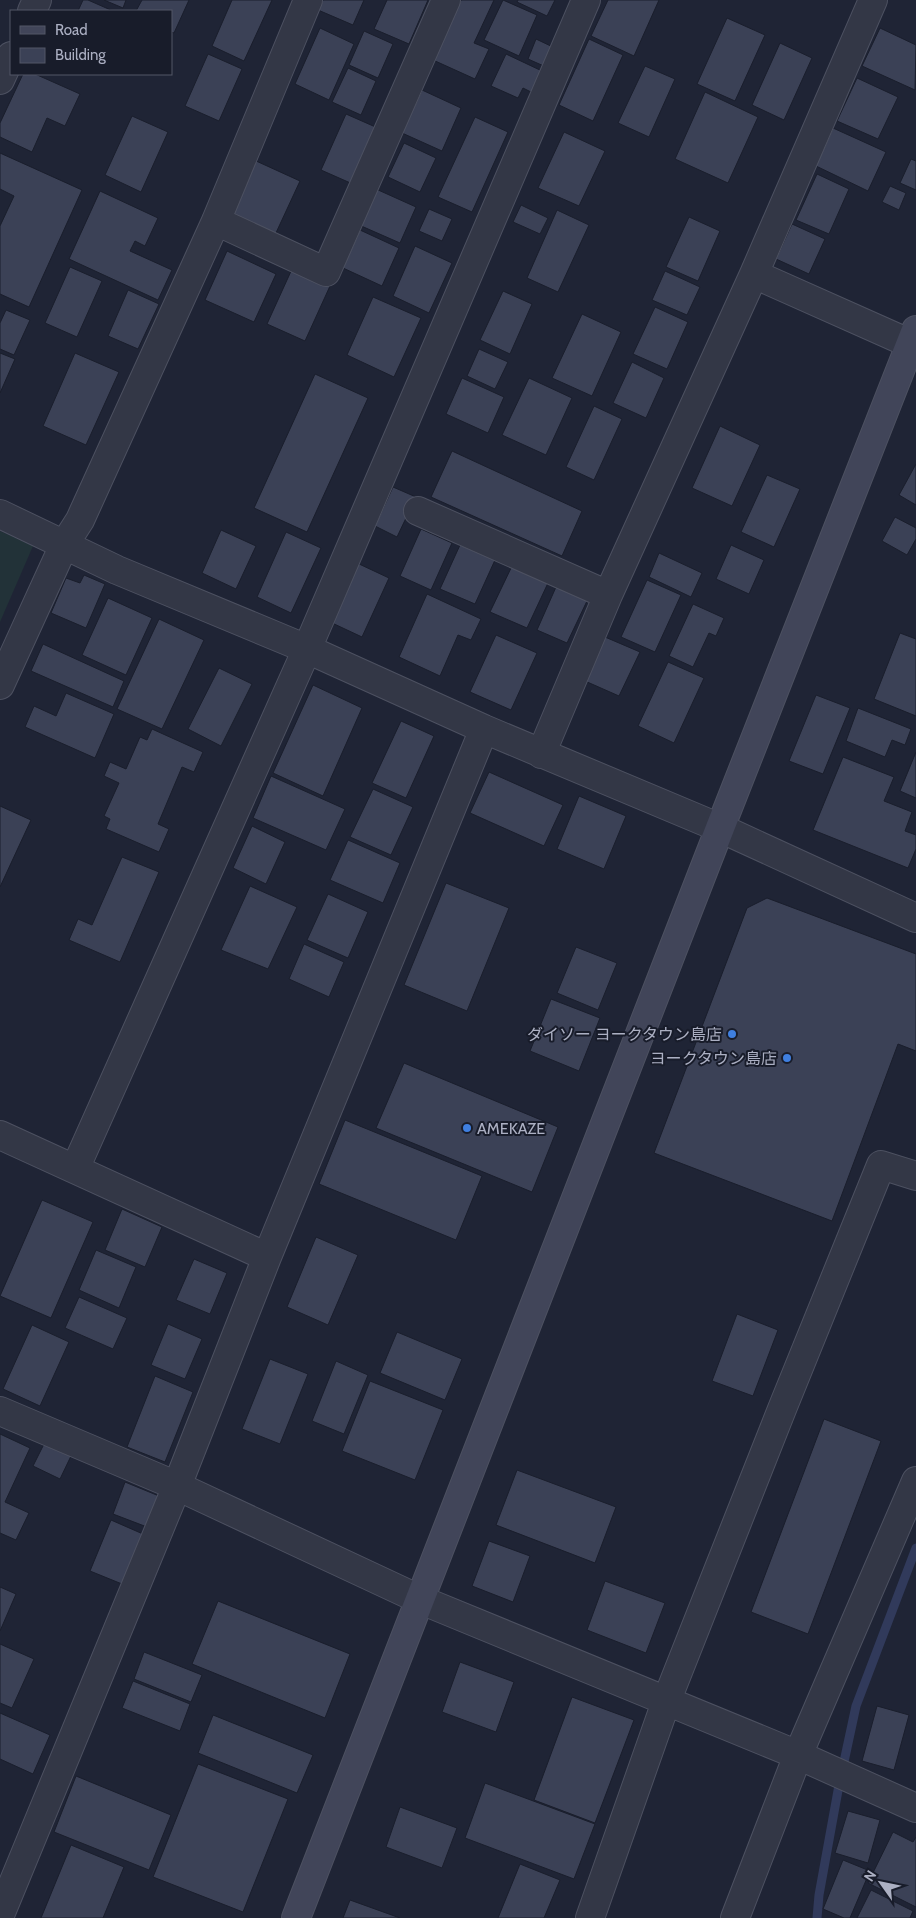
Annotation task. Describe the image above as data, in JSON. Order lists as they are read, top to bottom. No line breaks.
{"places":["ダイソー ヨークタウン島店","ヨークタウン島店","AMEKAZE"],"legend":["Road","Building"],"north":"top left"}
